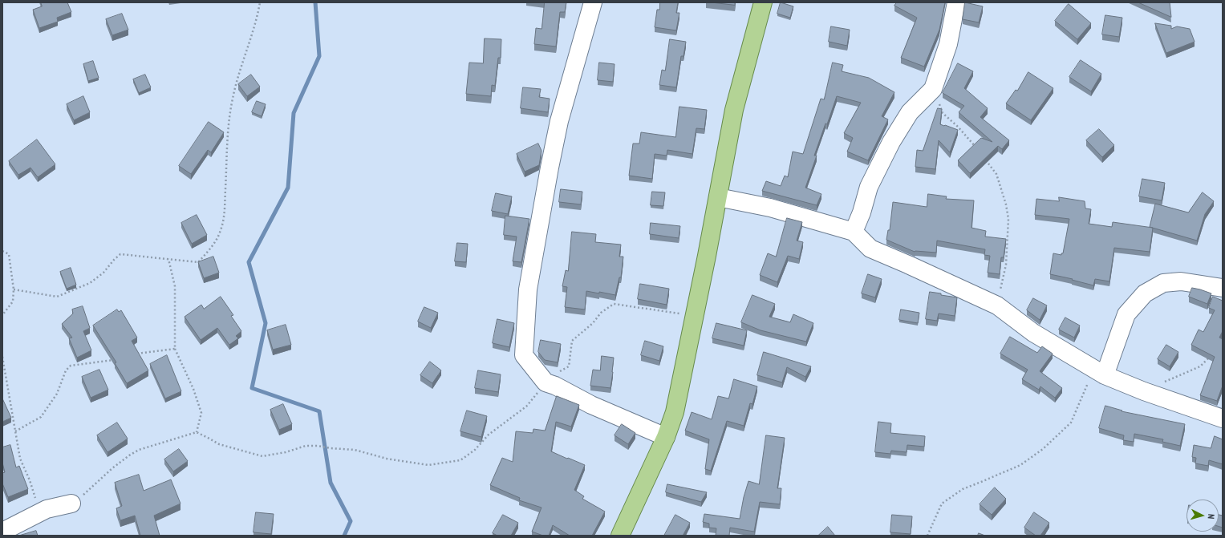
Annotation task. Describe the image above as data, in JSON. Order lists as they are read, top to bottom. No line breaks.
{"north":"right"}
